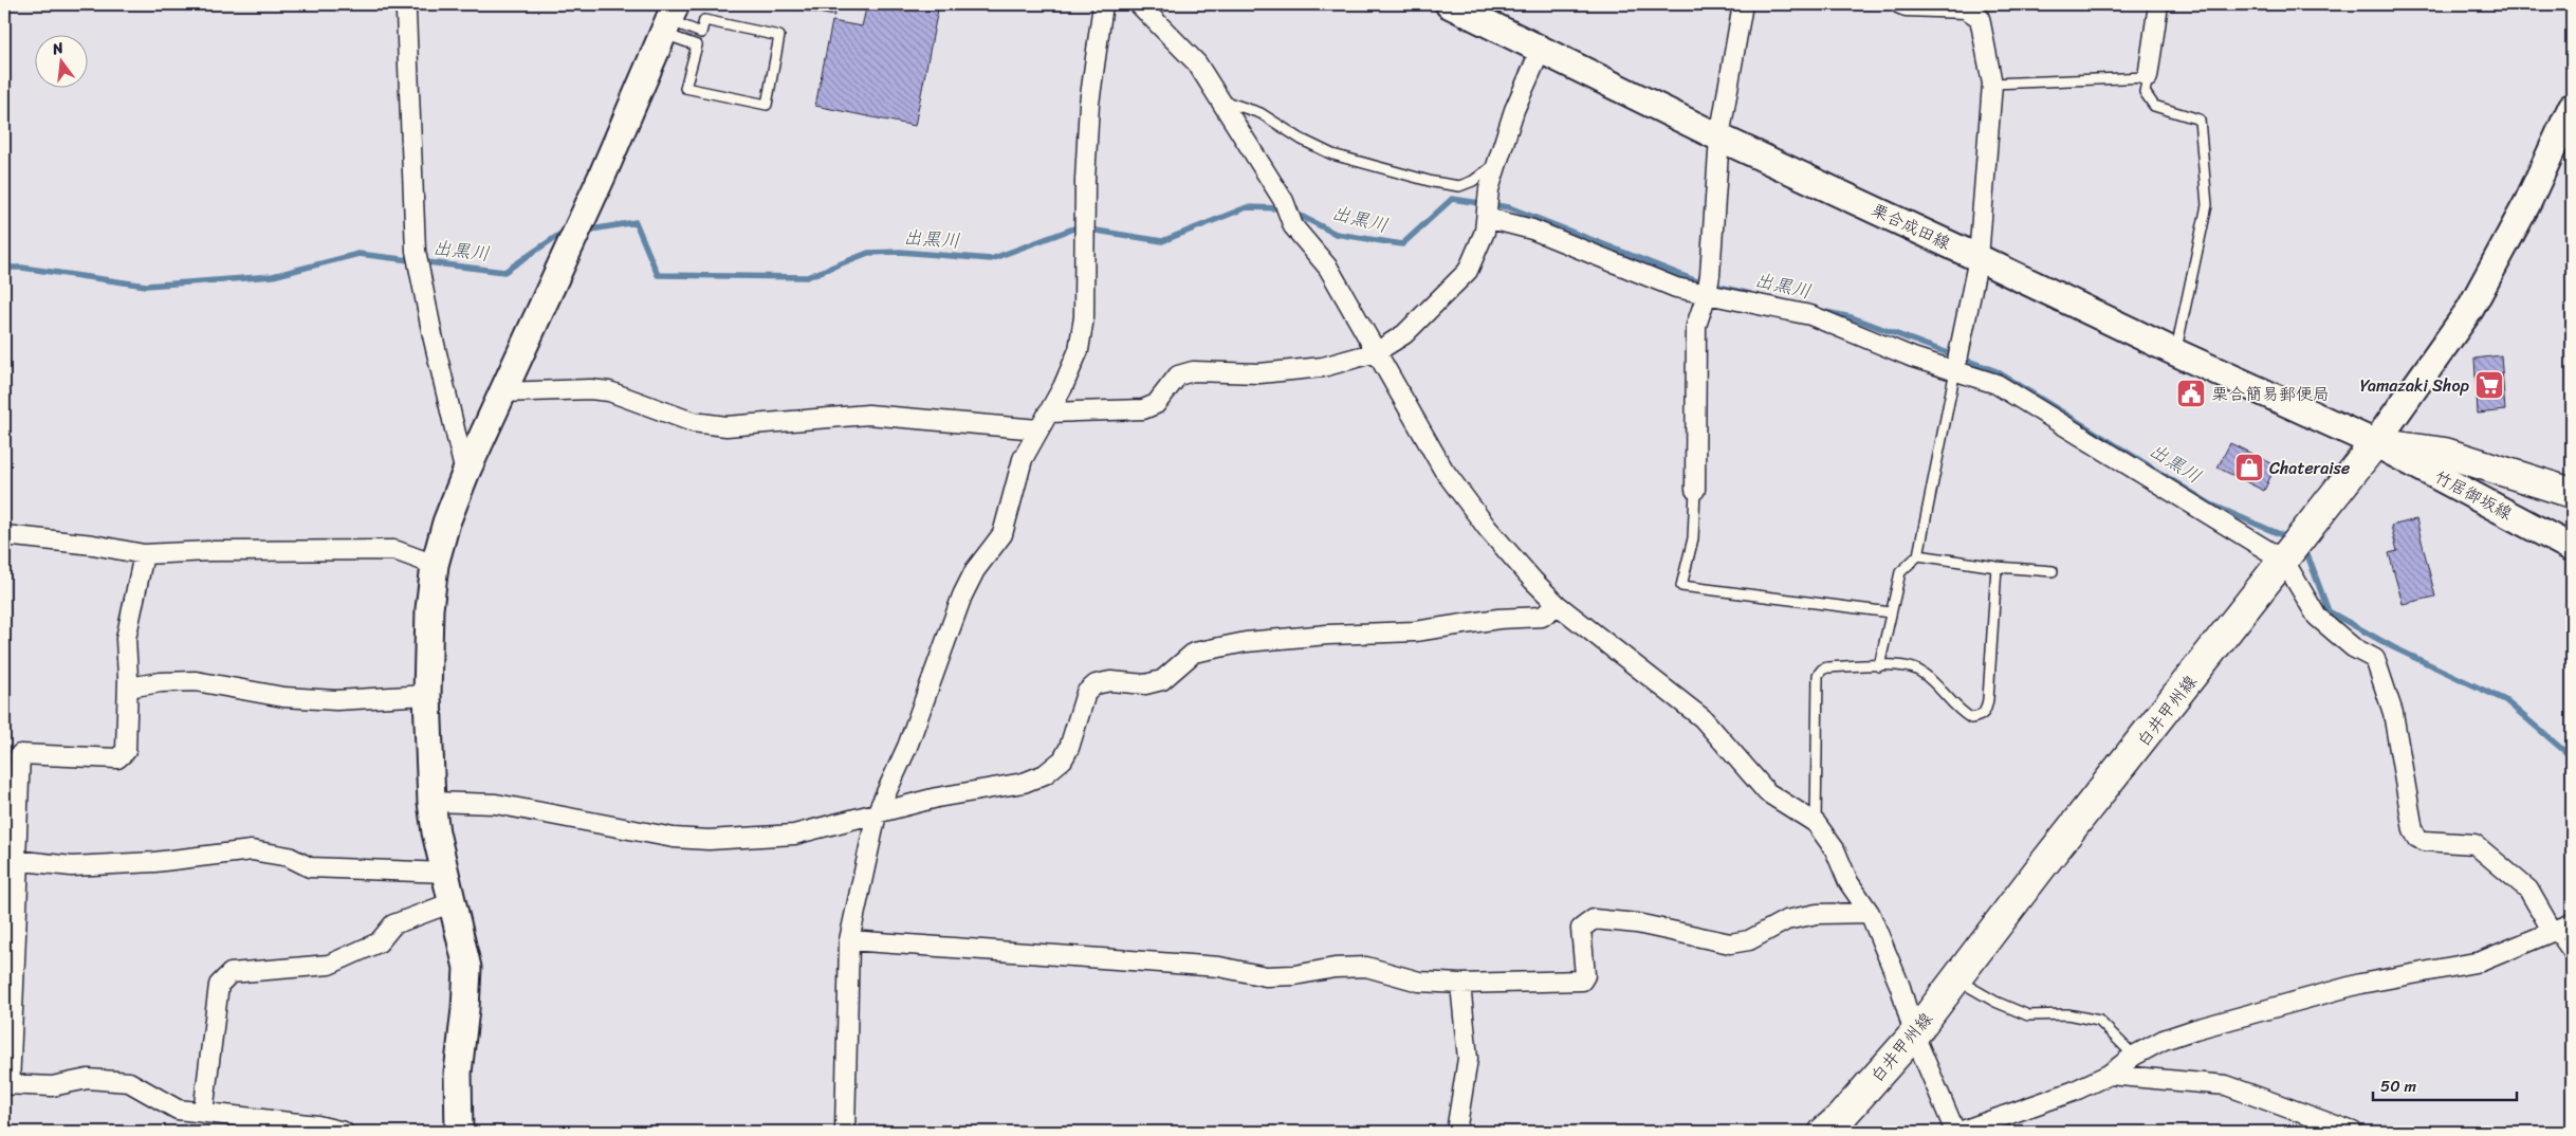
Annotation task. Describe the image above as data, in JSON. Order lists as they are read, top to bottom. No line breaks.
{"streets":{"main road":["白井甲州線"],"street":["栗合成田線","竹居御坂線"]},"crossings":[["栗合成田線","竹居御坂線"],["栗合成田線","白井甲州線"],["竹居御坂線","白井甲州線"]],"water":["出黒川"],"places":{"supermarket":["Yamazaki Shop"],"public building":["栗合簡易郵便局"],"shop":["Chateraise"]},"scale_bar":"50 m","north":"top"}
